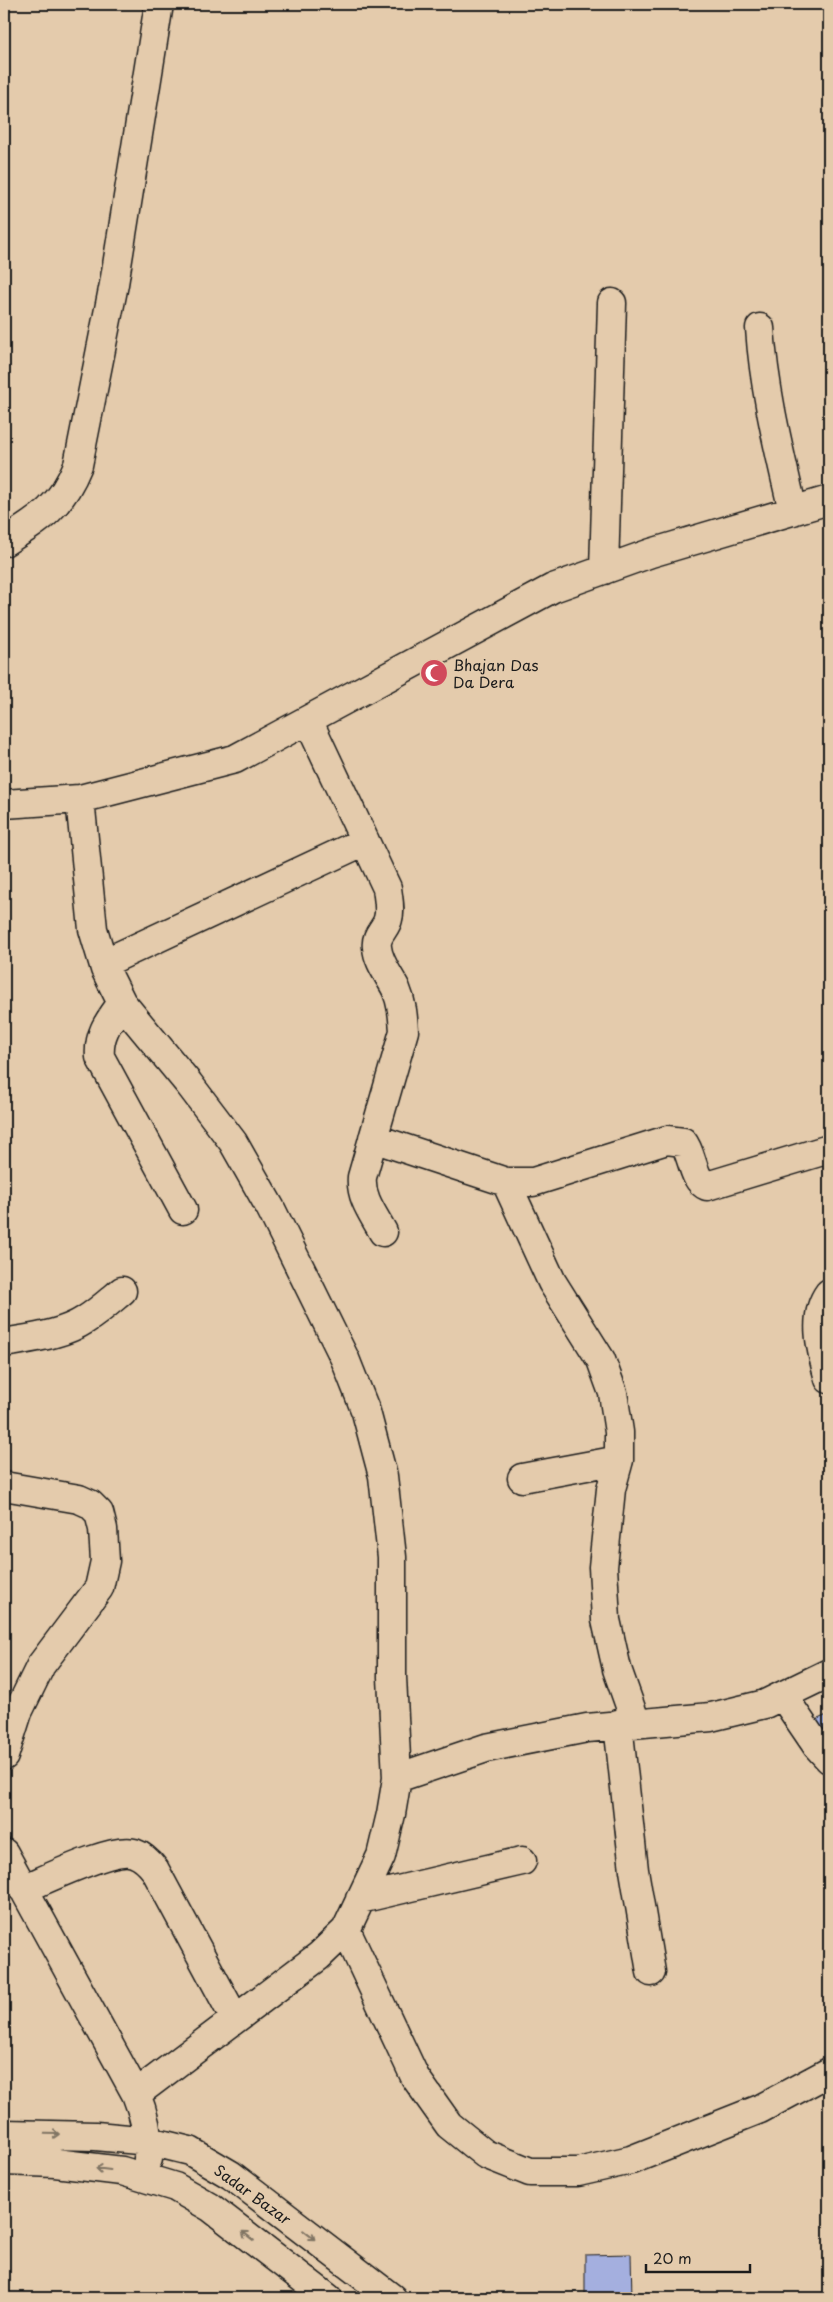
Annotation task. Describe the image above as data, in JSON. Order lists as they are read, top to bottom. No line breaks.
{"streets":{"street":["Sadar Bazar"]},"places":{"mosque":["Bhajan Das Da Dera"]},"scale_bar":"20 m"}
